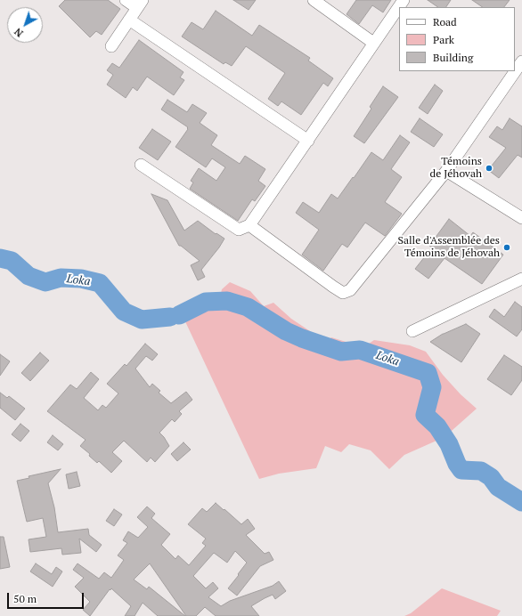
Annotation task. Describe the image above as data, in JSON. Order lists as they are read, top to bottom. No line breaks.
{"water":["Loka"],"places":["Témoins de Jéhovah","Salle d'Assemblée des Témoins de Jéhovah"],"legend":["Road","Park","Building"],"scale_bar":"50 m","north":"bottom left"}
